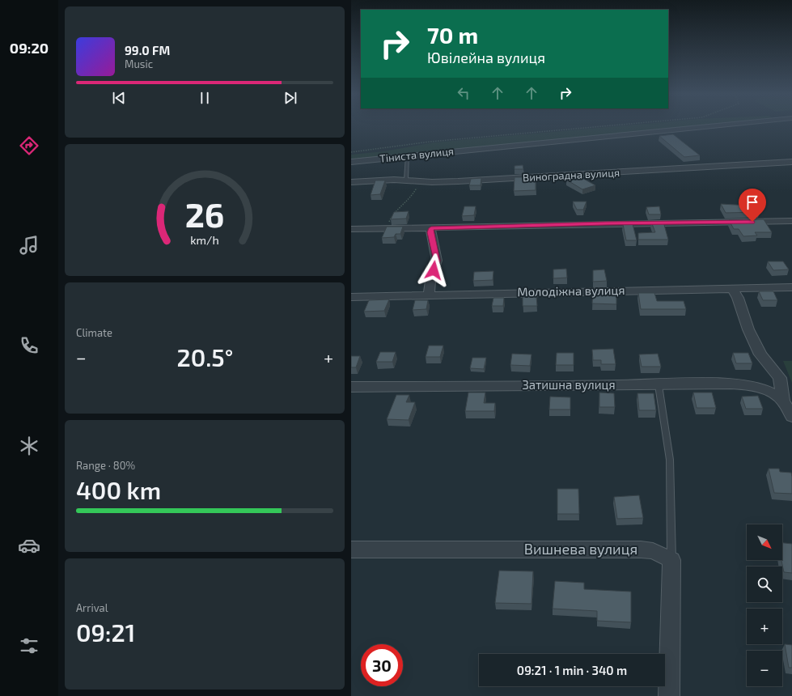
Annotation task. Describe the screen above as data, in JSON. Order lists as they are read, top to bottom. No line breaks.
{"streets":{"street":["Тіниста вулиця","Виноградна вулиця","Молодіжна вулиця","Затишна вулиця","Вишнева вулиця"]},"north":"bottom right","page":{"tabs":"09:20","turn":["70 m","Ювілейна вулиця"],"song":["99.0 FM","Music"],"tile":["Climate",["Range · 80%","400 km"],["Arrival","09:21"]],"heat":["−","20.5°","+"],"map_buttons":["+","−"],"limit":"30","trip":"09:21 · 1 min · 340 m","gauge":["26","km/h"]}}
